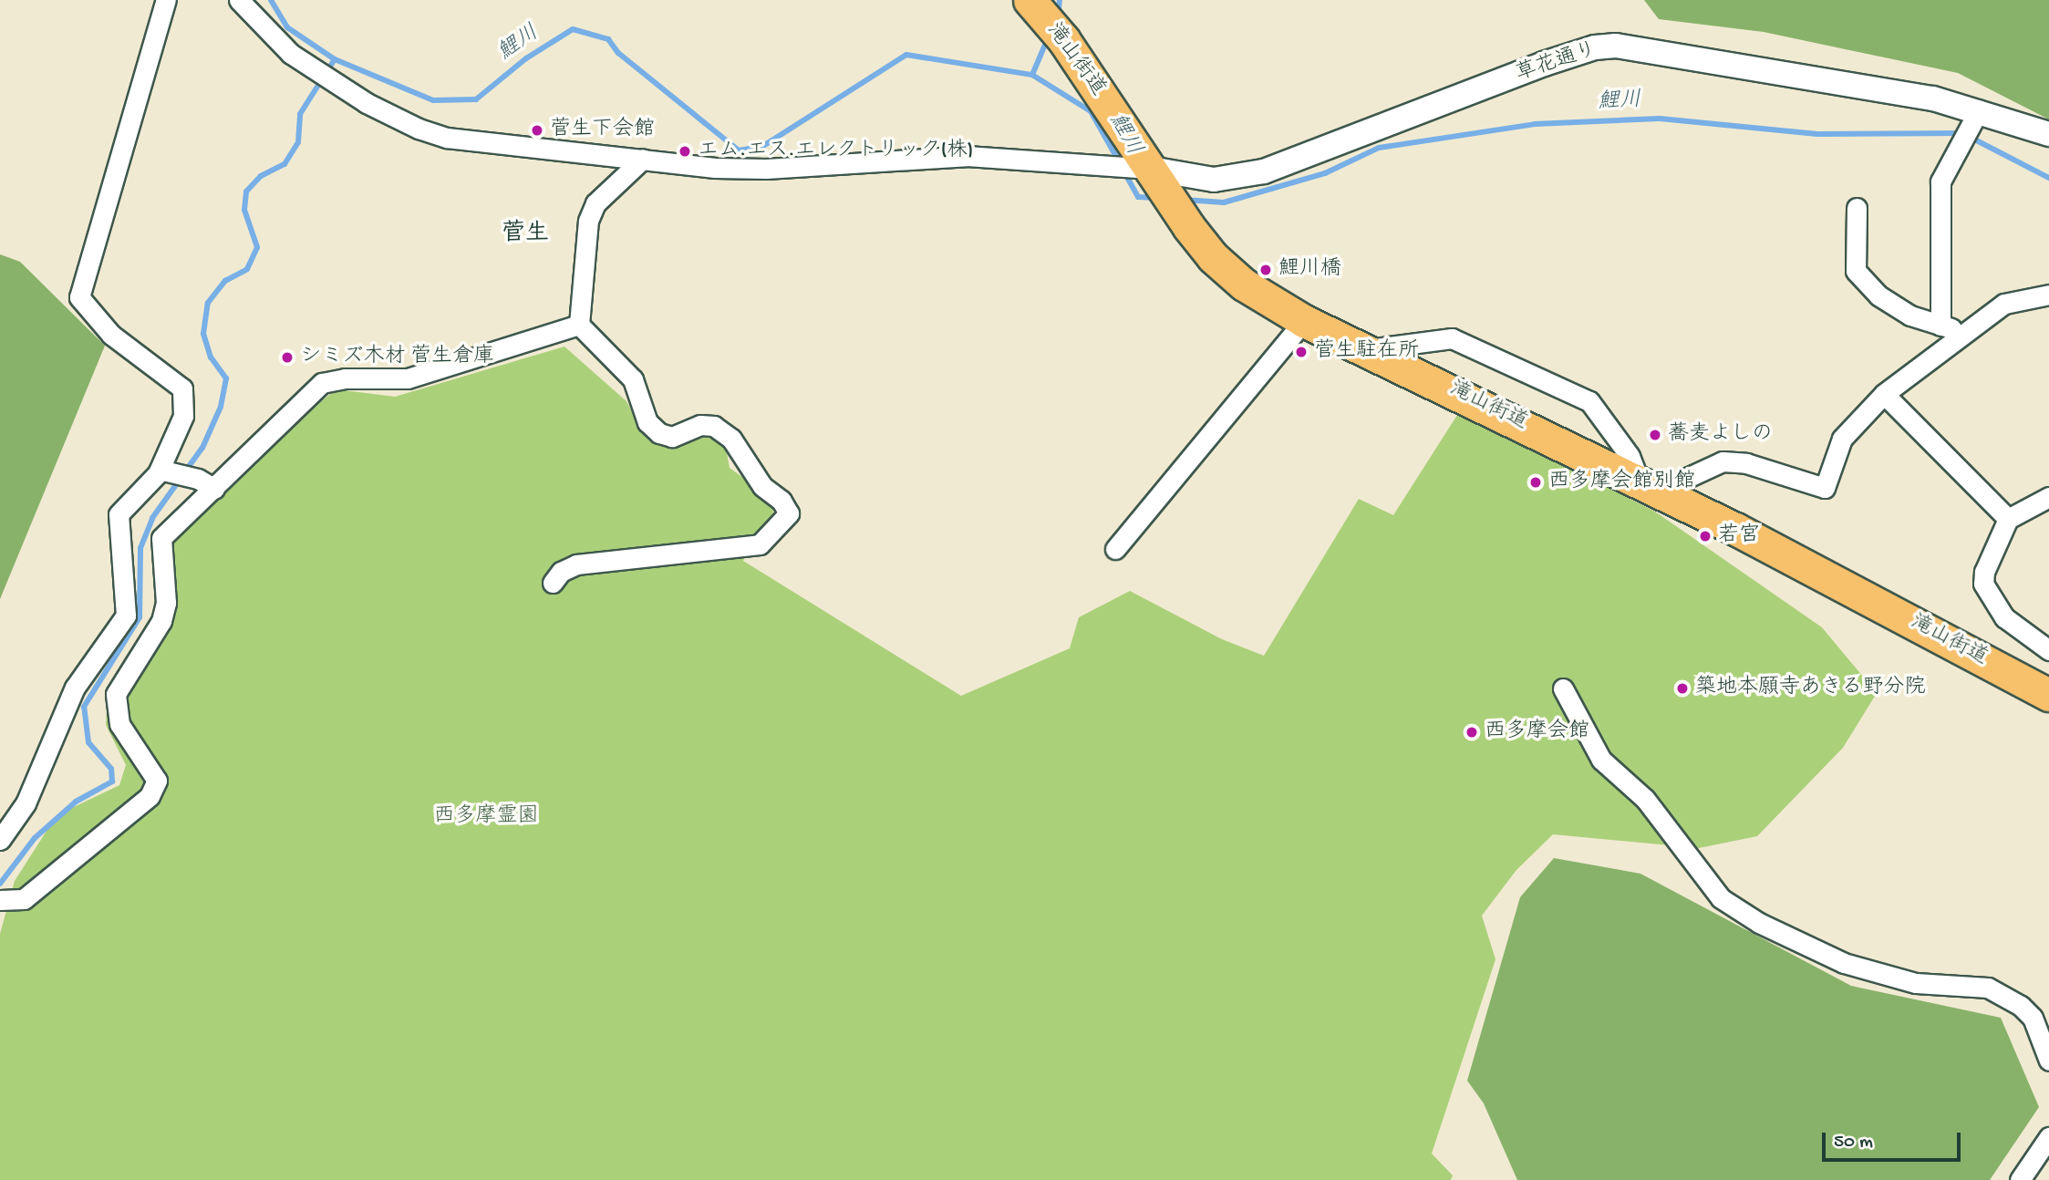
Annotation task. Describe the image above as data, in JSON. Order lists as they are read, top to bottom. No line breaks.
{"streets":{"highway":["滝山街道"],"street":["草花通り"]},"crossings":[["滝山街道","草花通り"]],"districts":["菅生"],"water":["鯉川"],"parks":["西多摩霊園"],"places":["菅生下会館","エム.エス.エレクトリック(株)","鯉川橋","菅生駐在所","シミズ木材 菅生倉庫","蕎麦よしの","西多摩会館別館","若宮","築地本願寺あきる野分院","西多摩会館"],"scale_bar":"50 m"}
